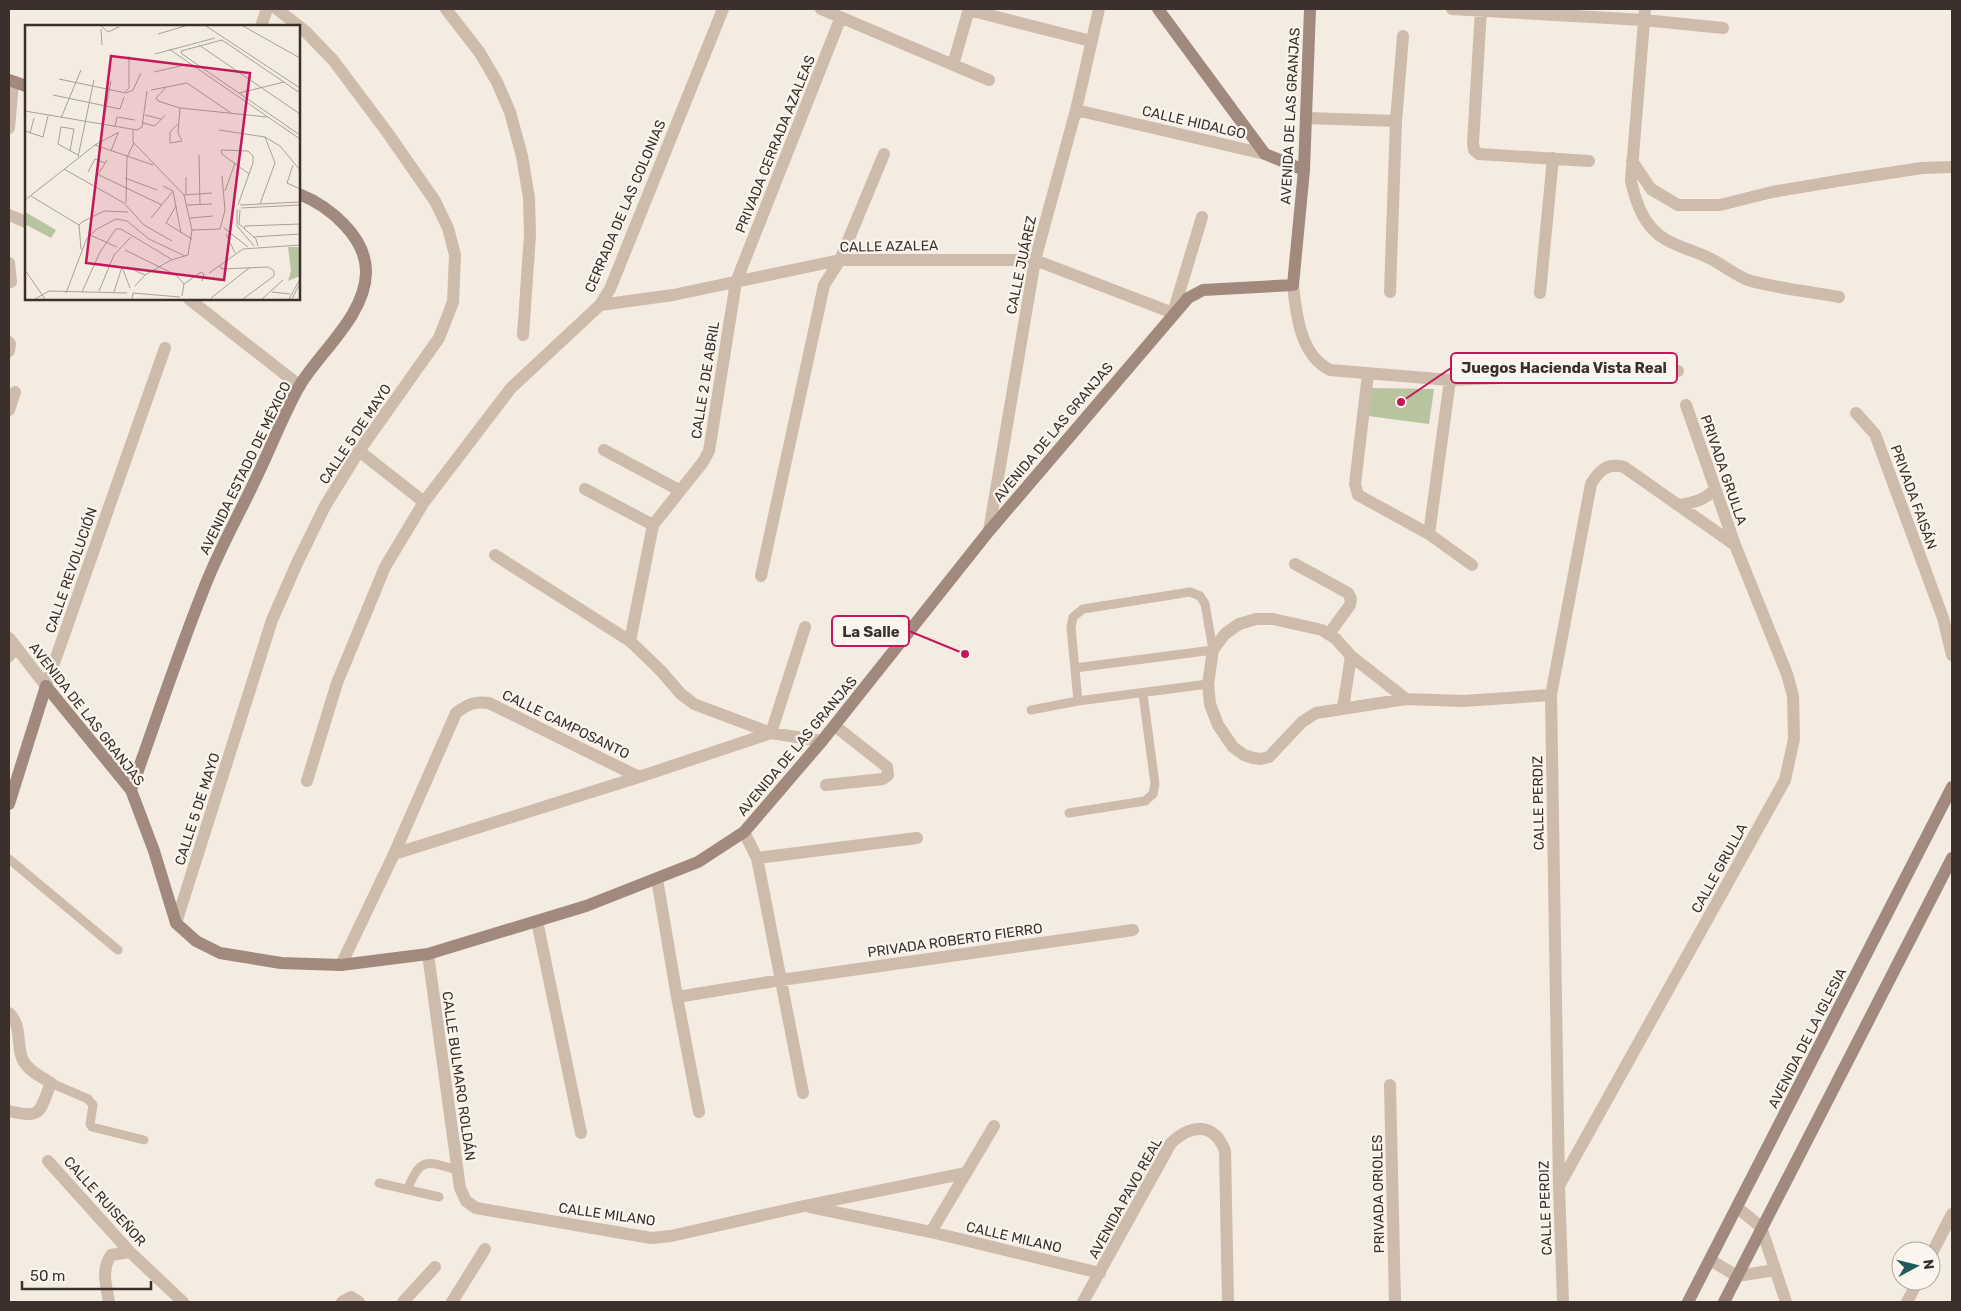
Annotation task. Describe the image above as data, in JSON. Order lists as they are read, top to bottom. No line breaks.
{"streets":{"street":["AVENIDA DE LAS GRANJAS","CALLE HIDALGO","PRIVADA CERRADA AZALEAS","CERRADA DE LAS COLONIAS","CALLE AZALEA","CALLE JUÁREZ","CALLE 2 DE ABRIL","CALLE 5 DE MAYO","AVENIDA ESTADO DE MÉXICO","PRIVADA GRULLA","PRIVADA FAISÁN","CALLE REVOLUCIÓN","CALLE CAMPOSANTO","CALLE PERDIZ","CALLE GRULLA","PRIVADA ROBERTO FIERRO","AVENIDA DE LA IGLESIA","CALLE BULMARO ROLDÁN","PRIVADA ORIOLES","AVENIDA PAVO REAL","CALLE RUISEÑOR","CALLE MILANO"]},"crossings":[["AVENIDA DE LAS GRANJAS","CALLE HIDALGO"],["AVENIDA DE LAS GRANJAS","CALLE AZALEA"],["AVENIDA DE LAS GRANJAS","CALLE JUÁREZ"],["AVENIDA DE LAS GRANJAS","CALLE 5 DE MAYO"],["AVENIDA DE LAS GRANJAS","AVENIDA ESTADO DE MÉXICO"],["AVENIDA DE LAS GRANJAS","CALLE REVOLUCIÓN"],["AVENIDA DE LAS GRANJAS","CALLE CAMPOSANTO"],["AVENIDA DE LAS GRANJAS","CALLE BULMARO ROLDÁN"],["CALLE HIDALGO","CALLE JUÁREZ"],["PRIVADA CERRADA AZALEAS","CALLE AZALEA"],["PRIVADA CERRADA AZALEAS","CALLE 2 DE ABRIL"],["CERRADA DE LAS COLONIAS","CALLE AZALEA"],["CALLE AZALEA","CALLE JUÁREZ"],["CALLE AZALEA","CALLE 2 DE ABRIL"],["PRIVADA GRULLA","CALLE PERDIZ"],["PRIVADA GRULLA","CALLE GRULLA"],["CALLE PERDIZ","CALLE GRULLA"],["CALLE BULMARO ROLDÁN","CALLE MILANO"],["AVENIDA PAVO REAL","CALLE MILANO"]],"places":["Juegos Hacienda Vista Real","La Salle"],"scale_bar":"50 m","north":"right"}
